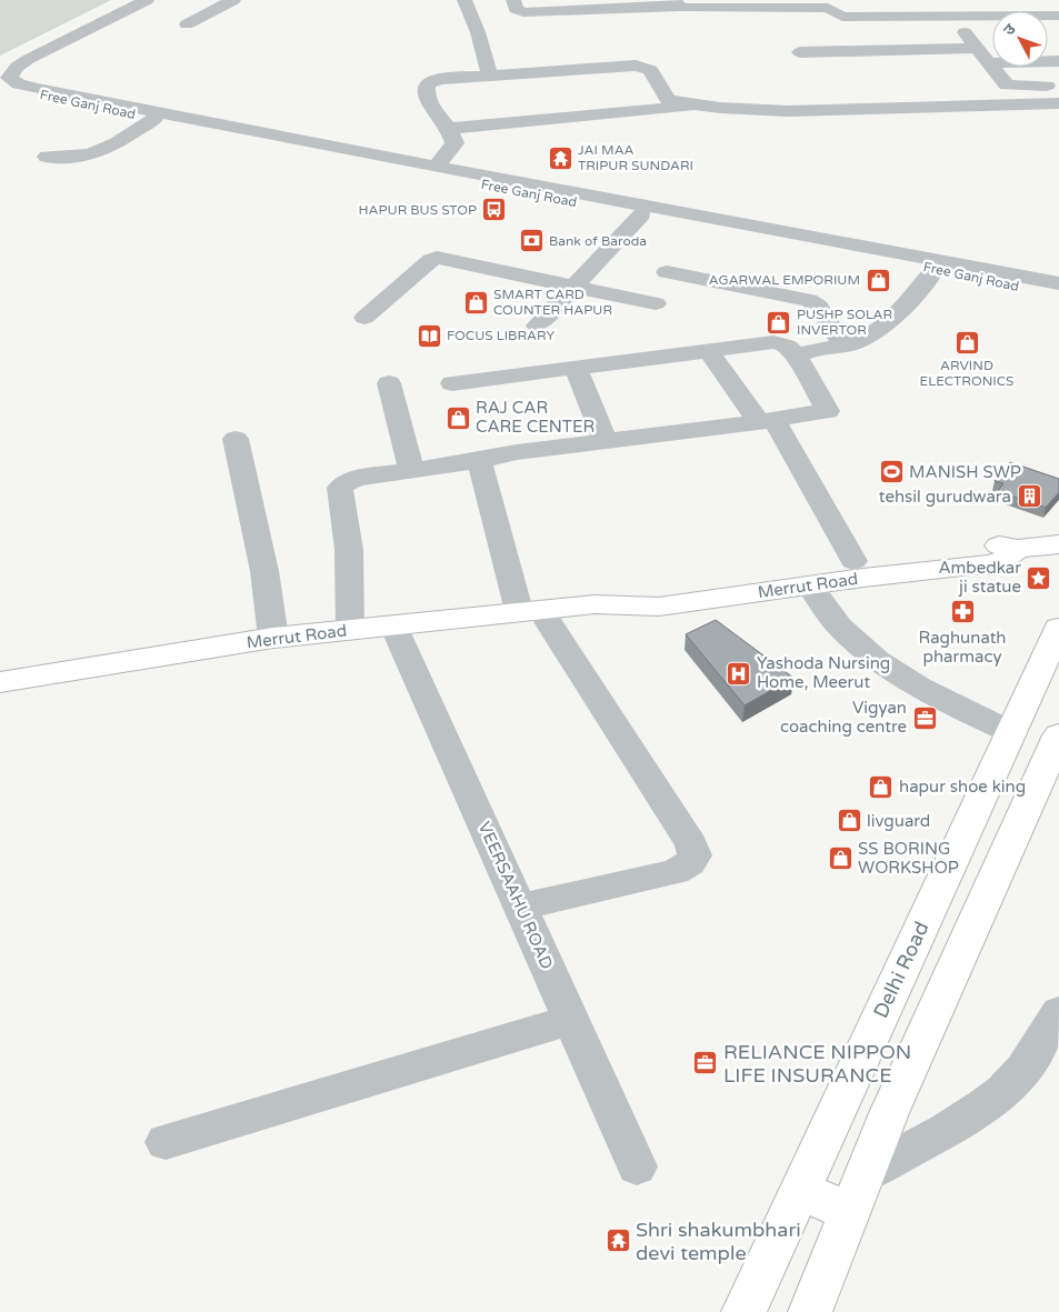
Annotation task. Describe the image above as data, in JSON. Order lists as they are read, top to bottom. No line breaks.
{"streets":{"main road":["Merrut Road","Delhi Road"],"street":["Free Ganj Road","VEERSAAHU ROAD"]},"crossings":[["Merrut Road","VEERSAAHU ROAD"]],"places":{"temple":["JAI MAA TRIPUR SUNDARI","Shri shakumbhari devi temple"],"bus stop":["HAPUR BUS STOP"],"bank":["Bank of Baroda"],"shop":["AGARWAL EMPORIUM","SMART CARD COUNTER HAPUR","PUSHP SOLAR INVERTOR","ARVIND ELECTRONICS","RAJ CAR CARE CENTER","hapur shoe king","livguard","SS BORING WORKSHOP"],"library":["FOCUS LIBRARY"],"sports":["MANISH SWP"],"building":["tehsil gurudwara"],"place":["Ambedkar ji statue"],"pharmacy":["Raghunath pharmacy"],"hospital":["Yashoda Nursing Home, Meerut"],"office":["Vigyan coaching centre","RELIANCE NIPPON LIFE INSURANCE"]},"north":"top left"}
